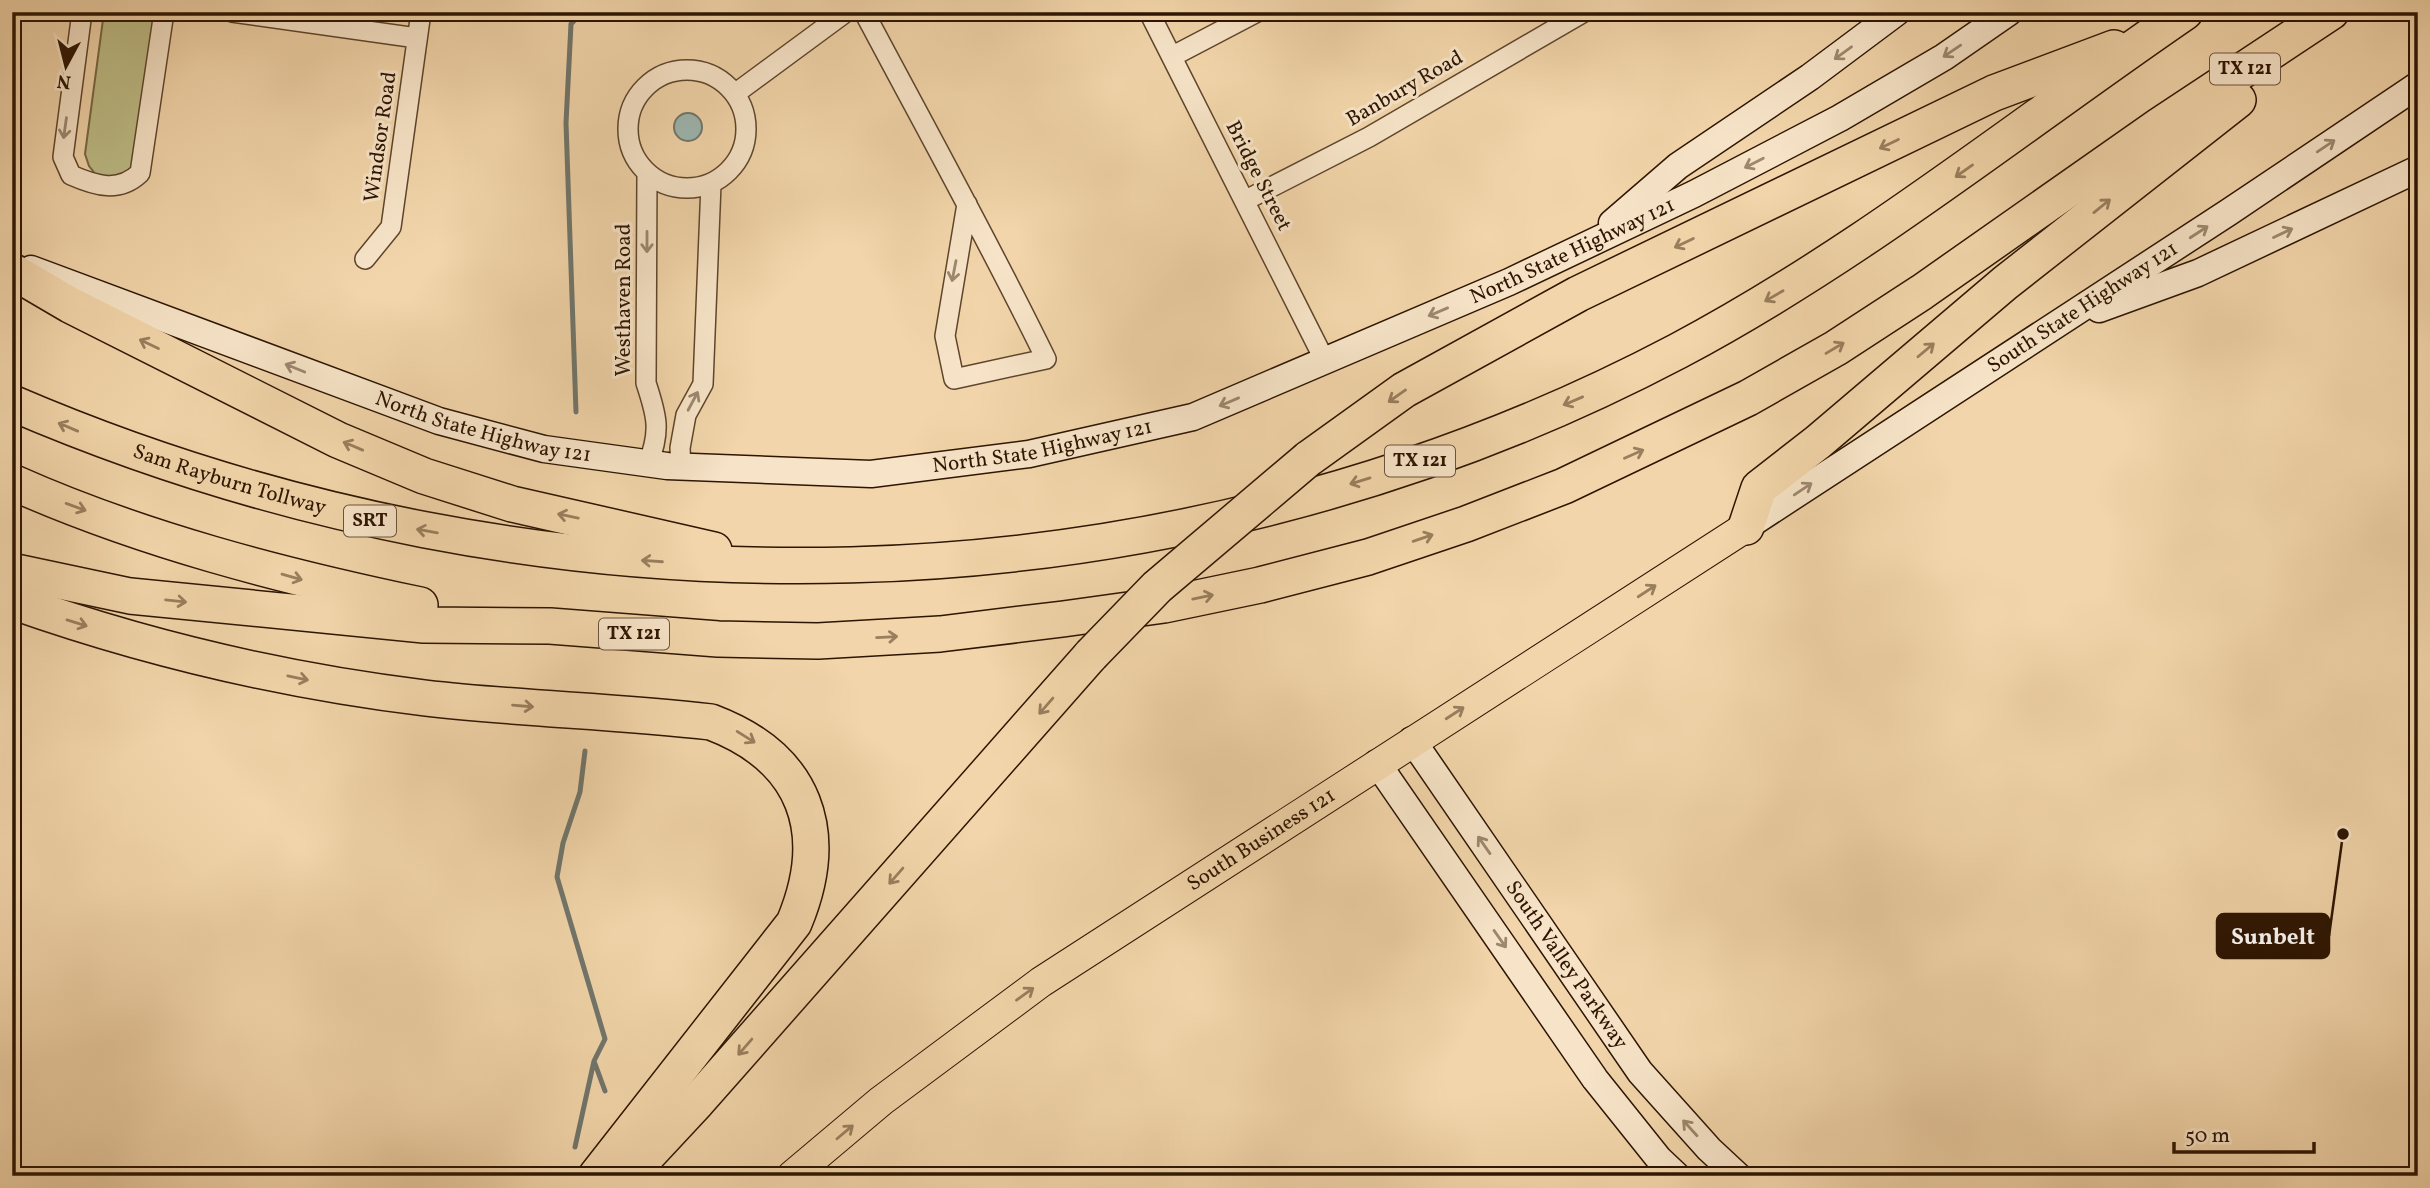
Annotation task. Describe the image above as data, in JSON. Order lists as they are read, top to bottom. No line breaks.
{"streets":{"highway":["TX 121","Sam Rayburn Tollway","SRT"],"main road":["North State Highway 121","South State Highway 121","South Business 121","South Valley Parkway"],"street":["Banbury Road","Windsor Road","Bridge Street","Westhaven Road"]},"crossings":[["TX 121","Sam Rayburn Tollway"],["Banbury Road","Bridge Street"],["Bridge Street","North State Highway 121"],["North State Highway 121","Westhaven Road"],["South State Highway 121","South Business 121"],["South Business 121","South Valley Parkway"]],"one_way":["North State Highway 121","South Business 121"],"places":["Sunbelt"],"scale_bar":"50 m","north":"bottom"}
